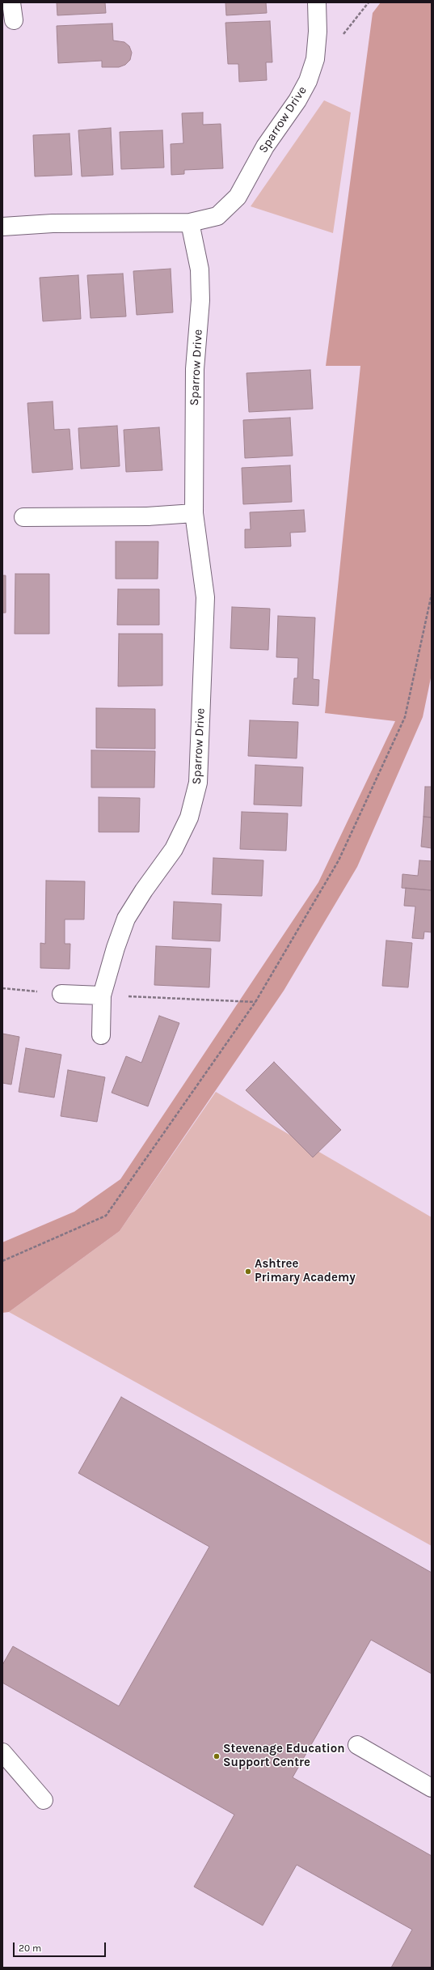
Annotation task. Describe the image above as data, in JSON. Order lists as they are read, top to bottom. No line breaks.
{"streets":{"street":["Sparrow Drive"]},"places":["Ashtree Primary Academy","Stevenage Education Support Centre"],"scale_bar":"20 m"}
